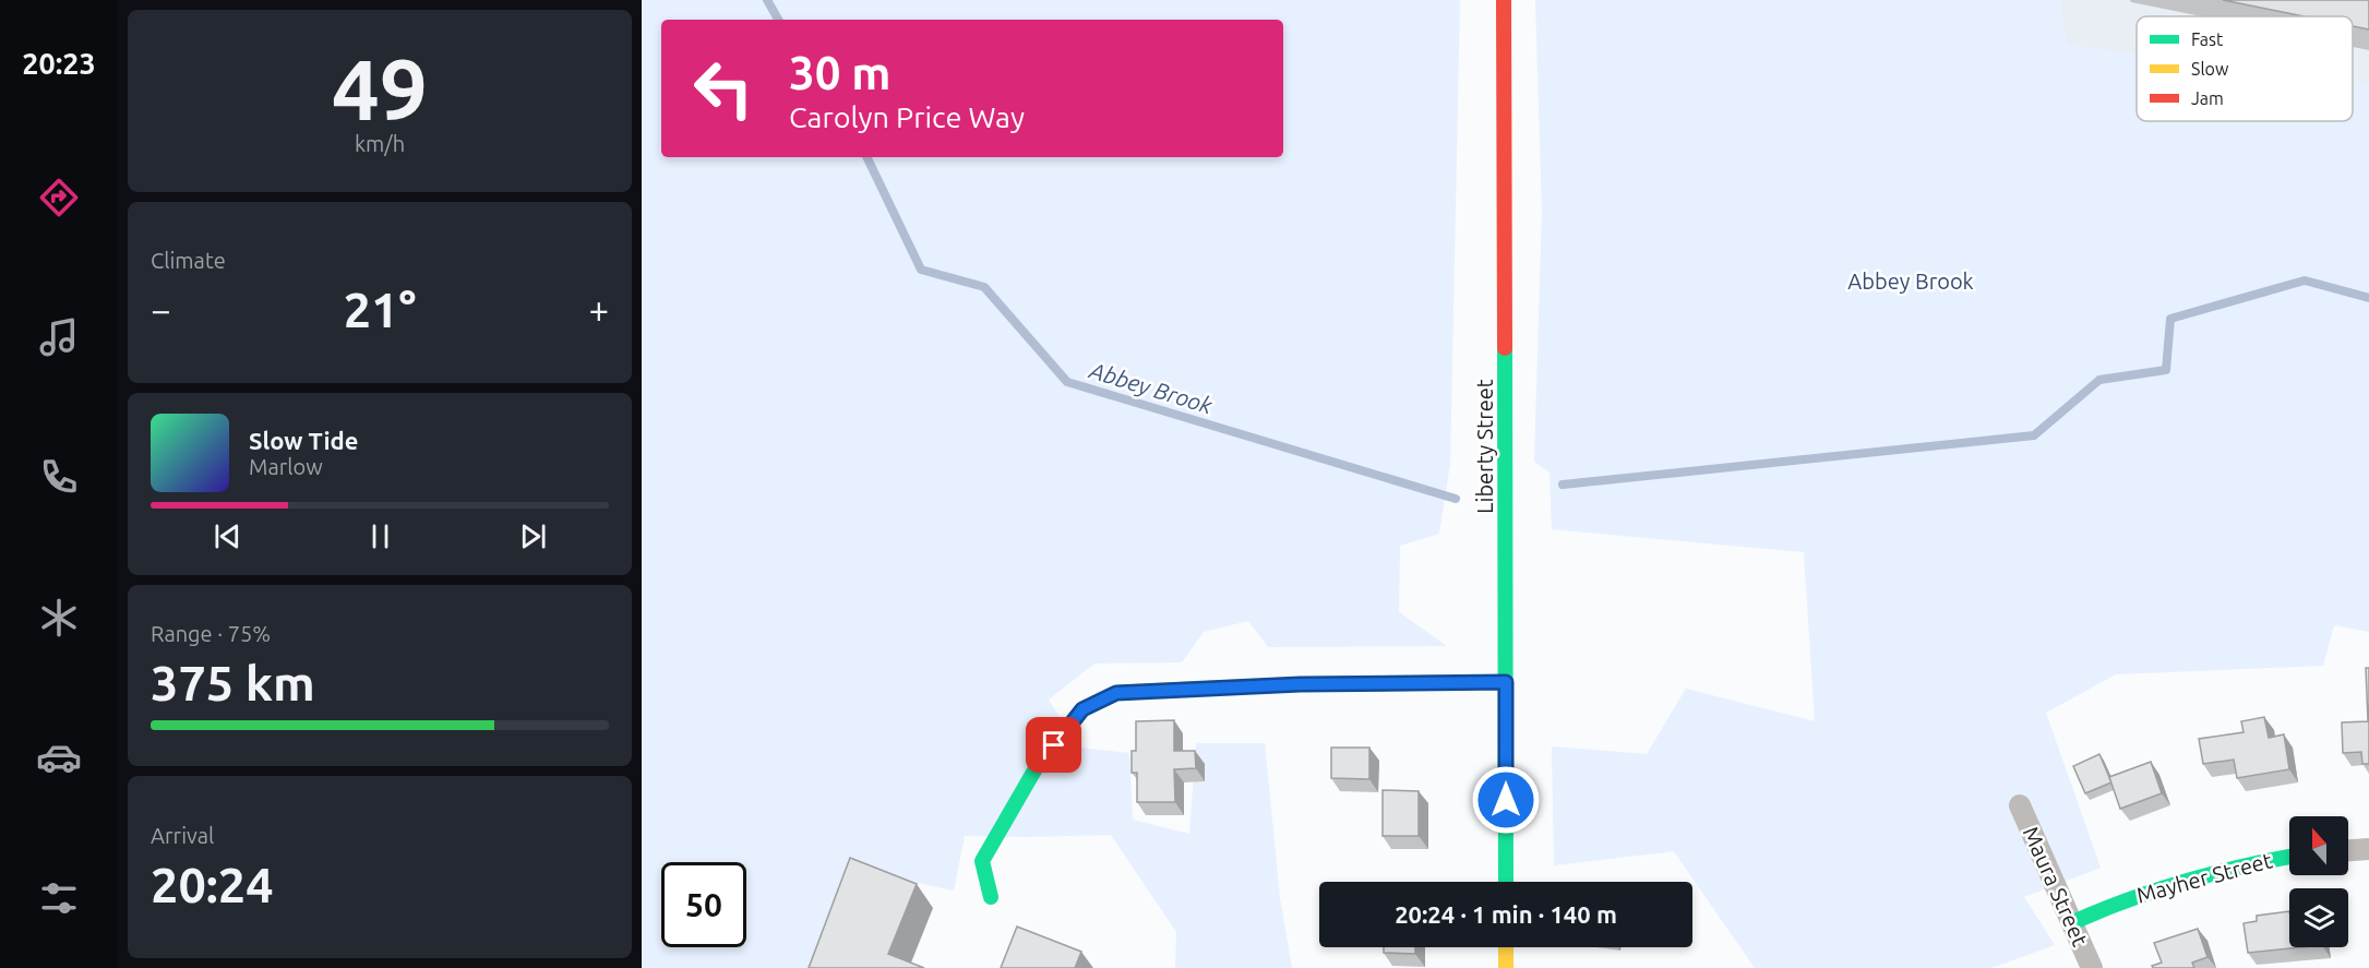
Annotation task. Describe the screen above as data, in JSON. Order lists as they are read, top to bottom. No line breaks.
{"streets":{"main road":["Liberty Street","Mayher Street"],"street":["Maura Street"]},"crossings":[["Mayher Street","Maura Street"]],"water":["Abbey Brook"],"parks":["Abbey Brook"],"legend":["Fast","Slow","Jam"],"north":"top","page":{"tabs":"20:23","tile":[["49","km/h"],"Climate",["Range · 75%","375 km"],["Arrival","20:24"]],"turn":["30 m","Carolyn Price Way"],"heat":["−","21°","+"],"song":["Slow Tide","Marlow"],"limit":"50","trip":"20:24 · 1 min · 140 m"}}
